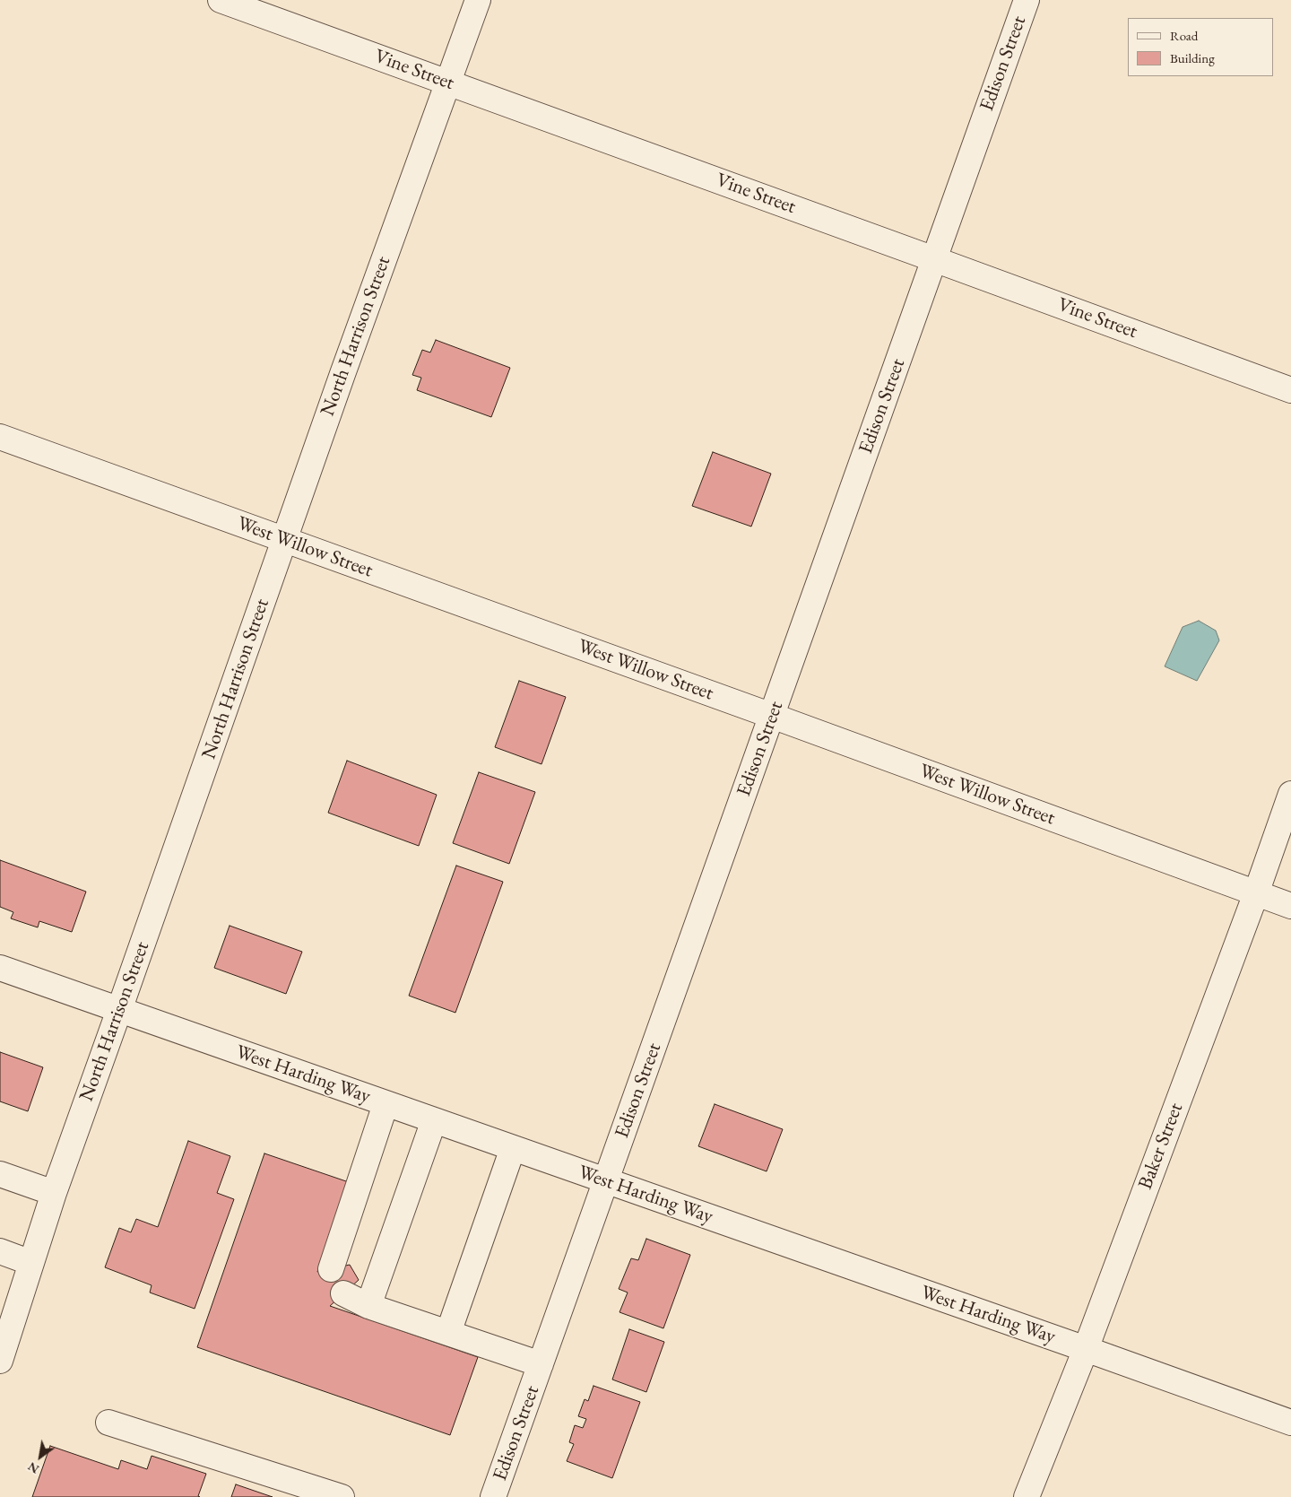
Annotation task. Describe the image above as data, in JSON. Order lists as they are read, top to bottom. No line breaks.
{"streets":{"street":["Edison Street","Vine Street","North Harrison Street","West Willow Street","West Harding Way","Baker Street"]},"crossings":[["Edison Street","Vine Street"],["Edison Street","West Willow Street"],["Edison Street","West Harding Way"],["Vine Street","North Harrison Street"],["North Harrison Street","West Willow Street"],["North Harrison Street","West Harding Way"],["West Willow Street","Baker Street"],["West Harding Way","Baker Street"]],"legend":["Road","Building"],"north":"bottom left"}
